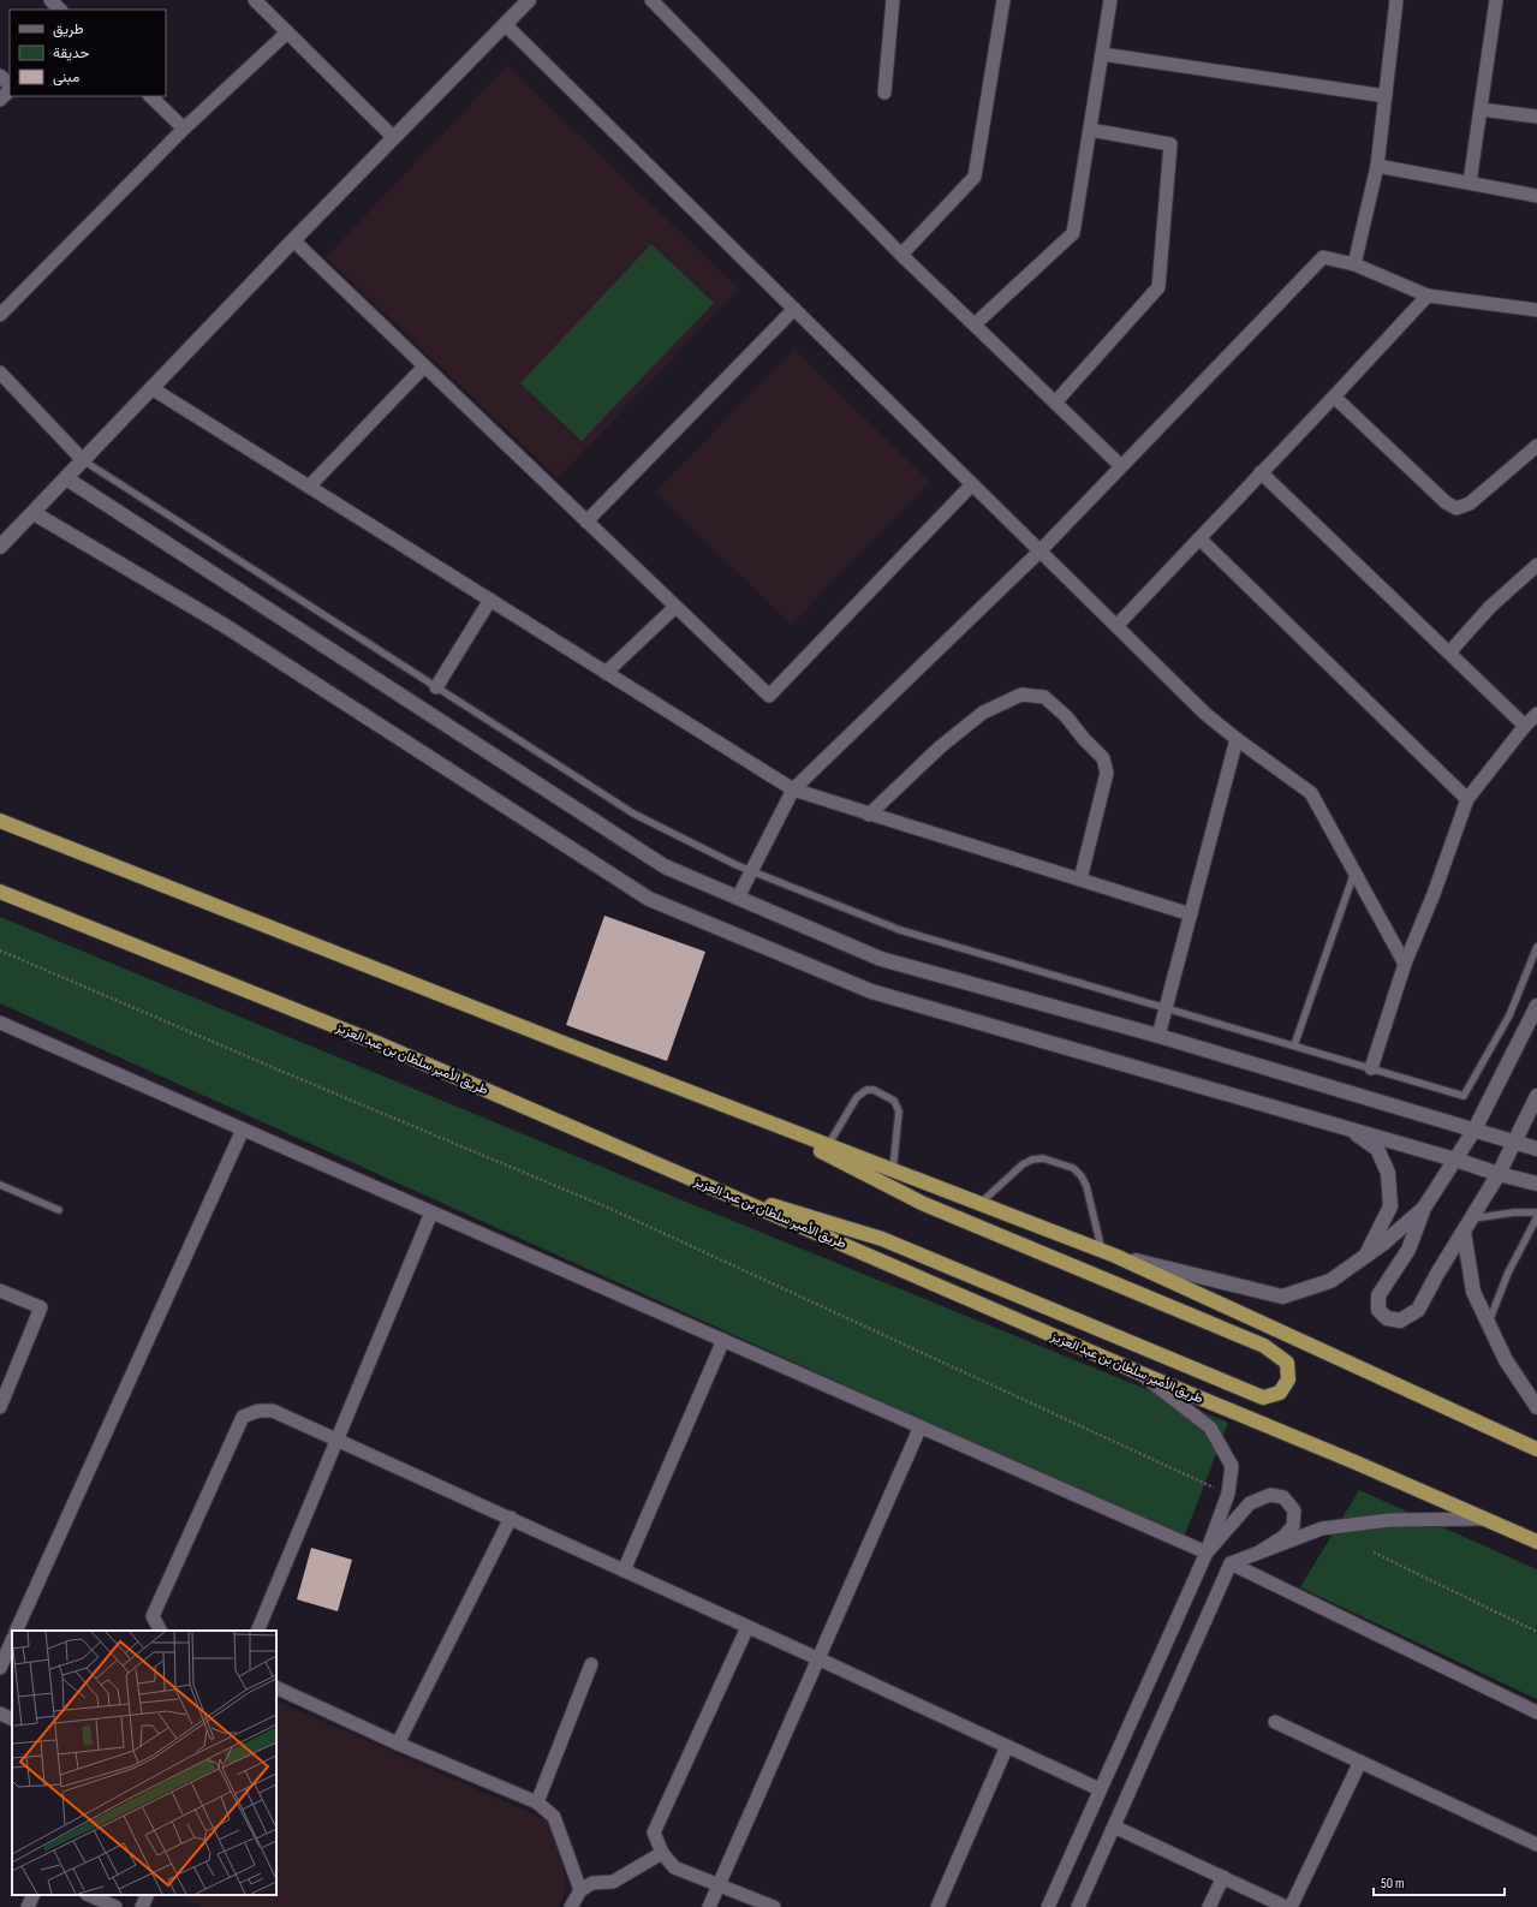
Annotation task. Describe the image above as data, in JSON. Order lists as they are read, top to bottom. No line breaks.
{"streets":{"highway":["طريق الأمير سلطان بن عبد العزيز"]},"legend":["طريق","حديقة","مبنى"],"scale_bar":"50 m"}
